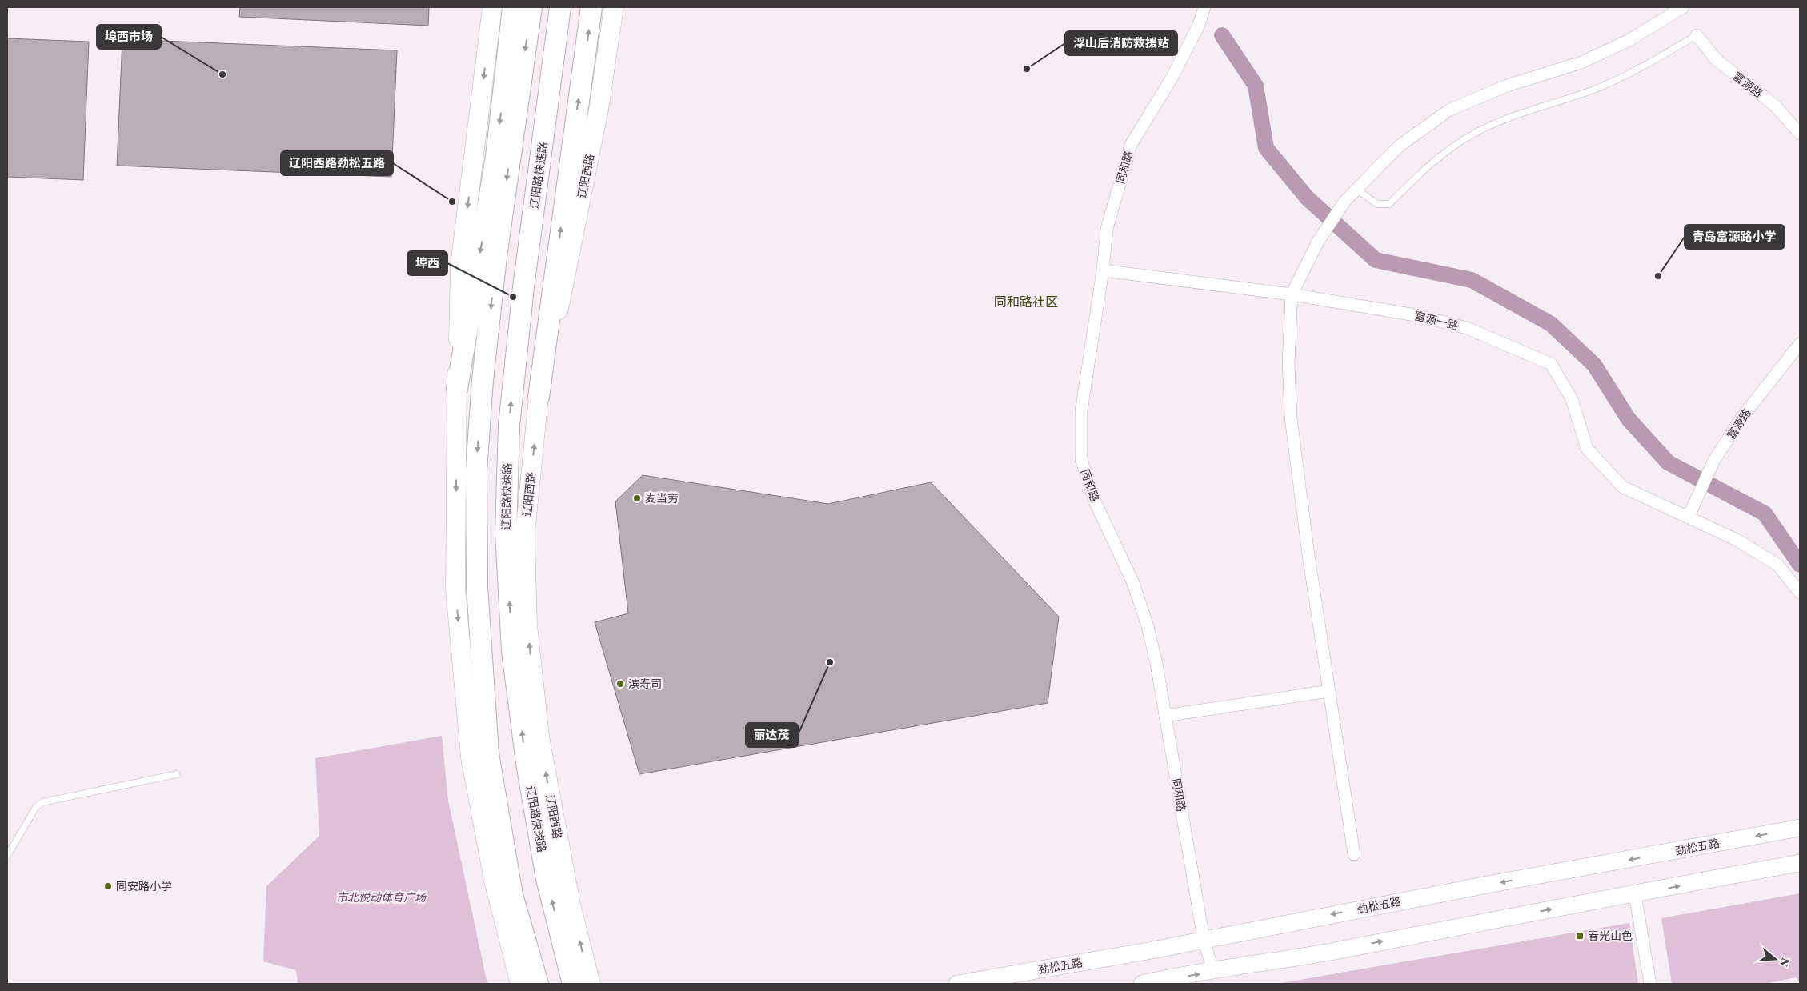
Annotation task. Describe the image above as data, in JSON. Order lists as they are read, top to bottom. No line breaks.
{"streets":{"highway":["辽阳路快速路"],"main road":["辽阳西路","劲松五路"],"street":["富源路","同和路","富源一路"]},"crossings":[["富源路","富源一路"],["同和路","富源一路"],["同和路","劲松五路"]],"districts":["同和路社区"],"parks":["市北悦动体育广场"],"places":{"other":["浮山后消防救援站","埠西市场","辽阳西路劲松五路","青岛富源路小学","埠西","麦当劳","丽达茂","滨寿司","同安路小学"],"transit":["春光山色"]},"north":"right"}
